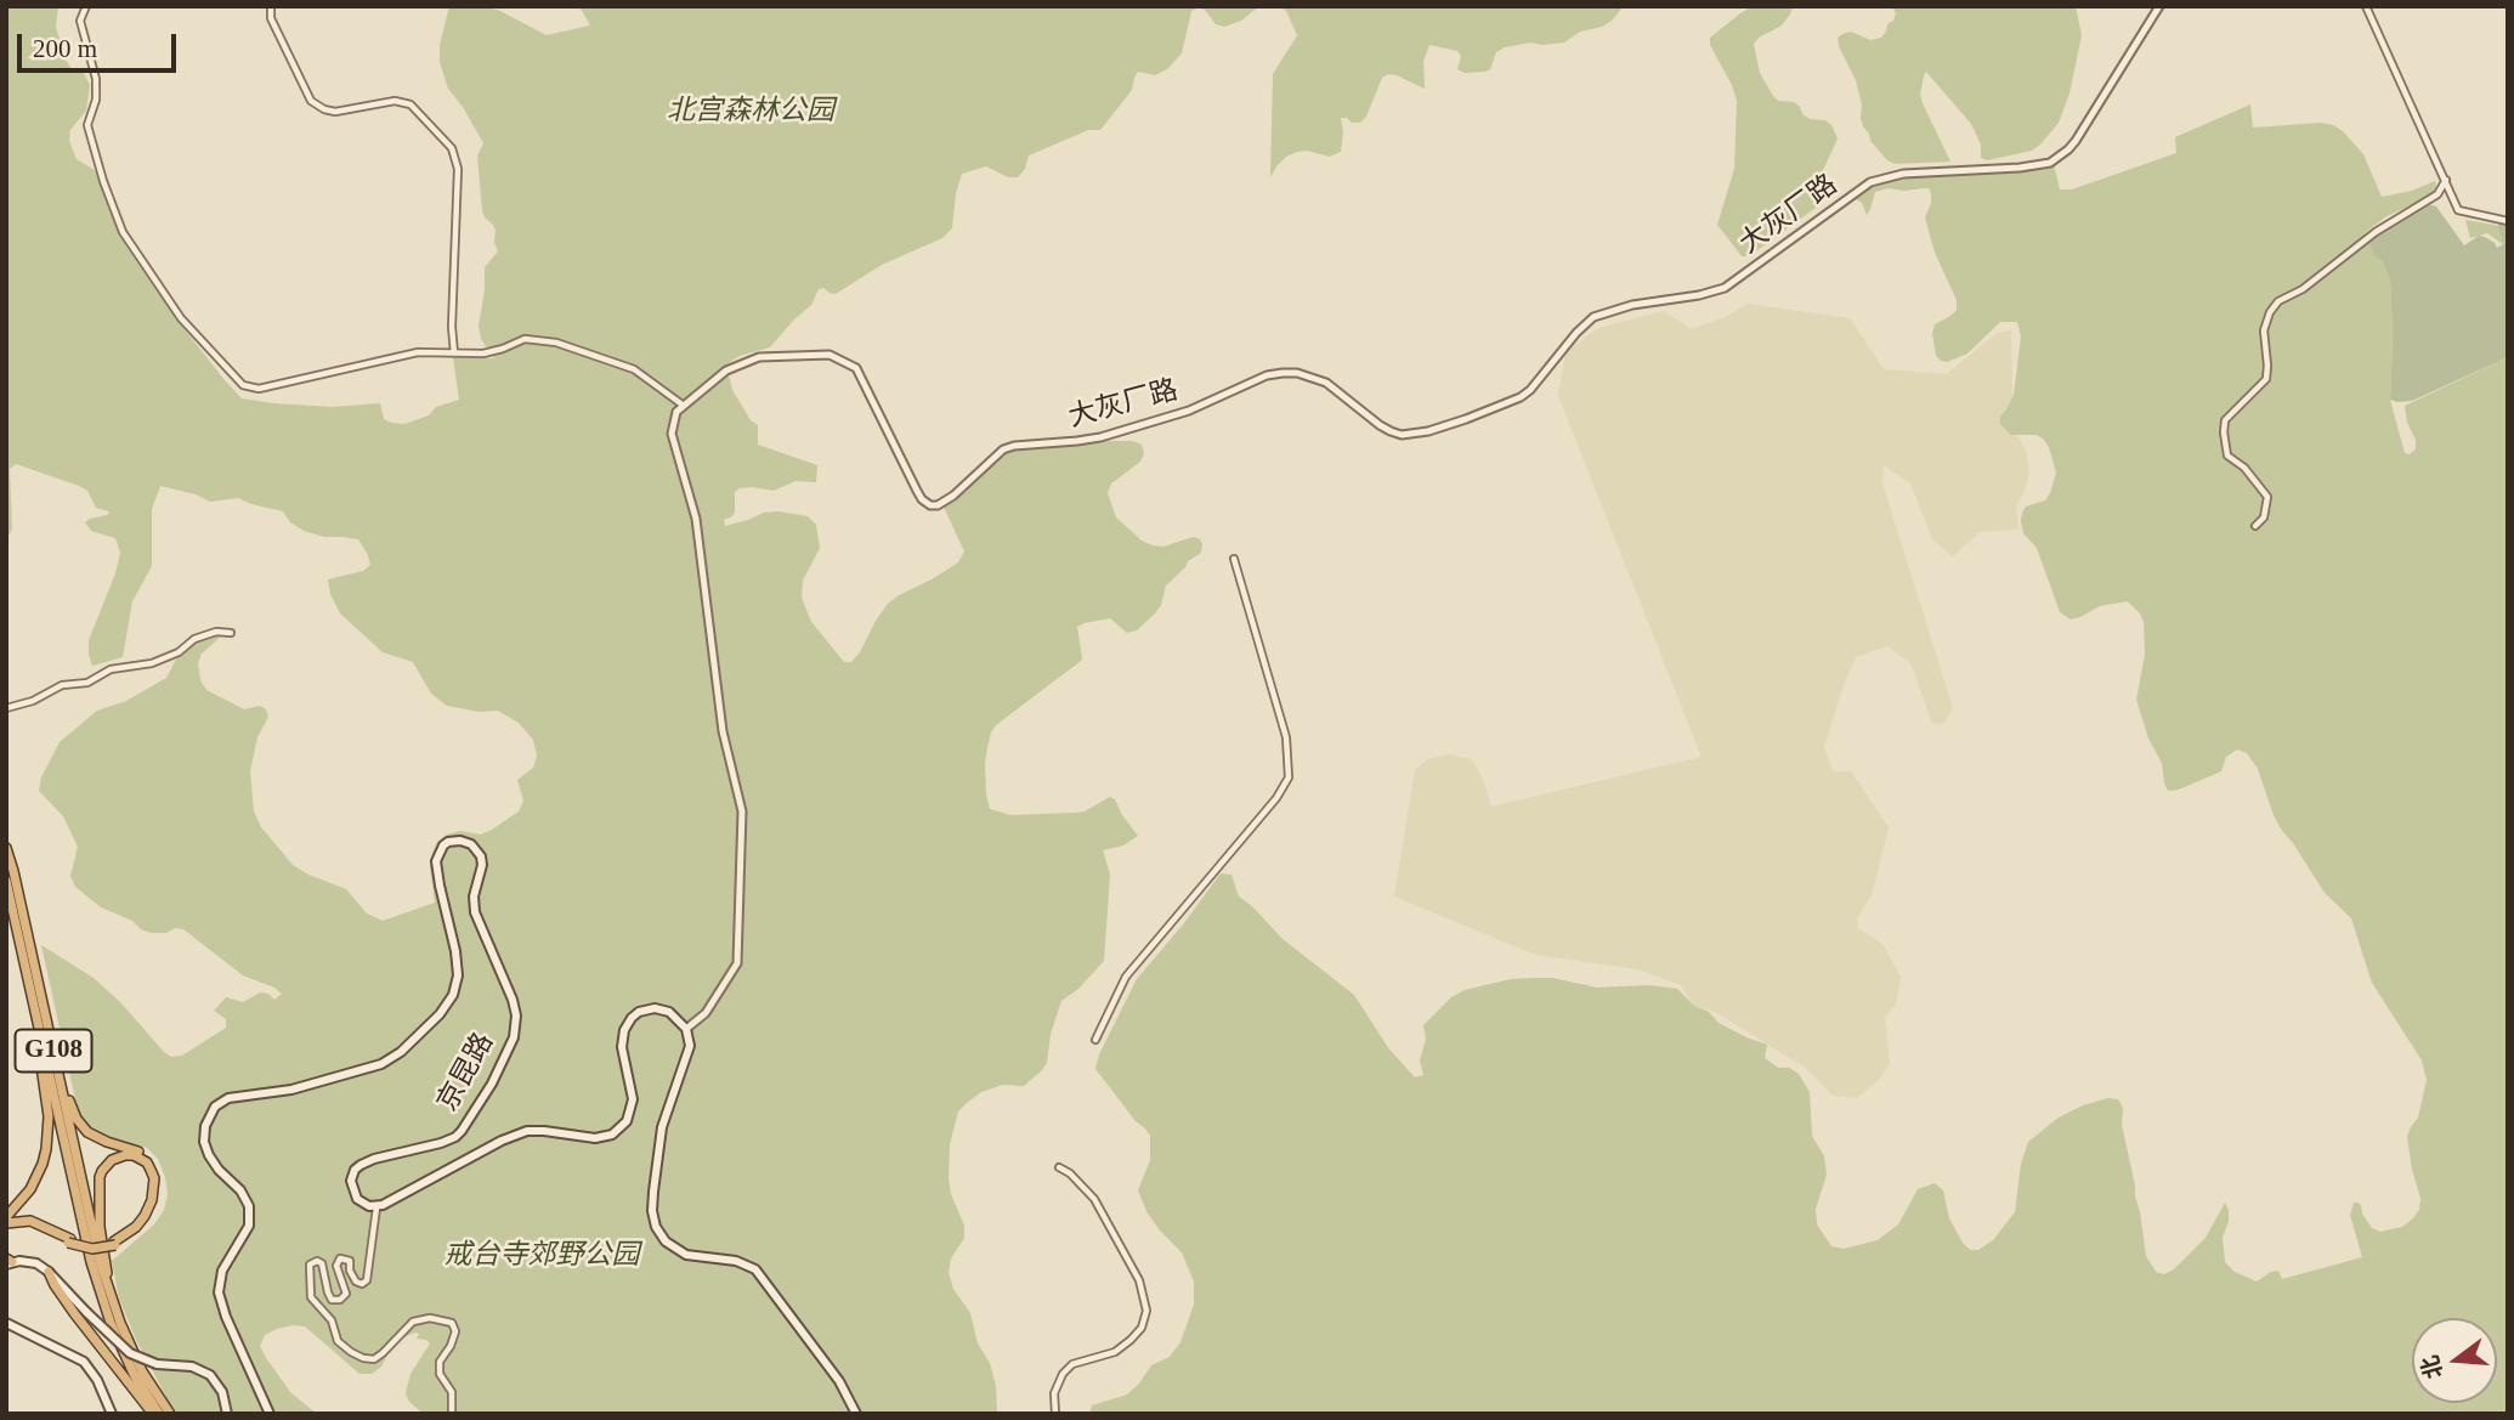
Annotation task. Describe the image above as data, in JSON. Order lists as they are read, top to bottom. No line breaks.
{"streets":{"highway":["G108"],"main road":["京昆路"],"street":["大灰厂路"]},"parks":["北宫森林公园","戒台寺郊野公园"],"scale_bar":"200 m","north":"left"}
